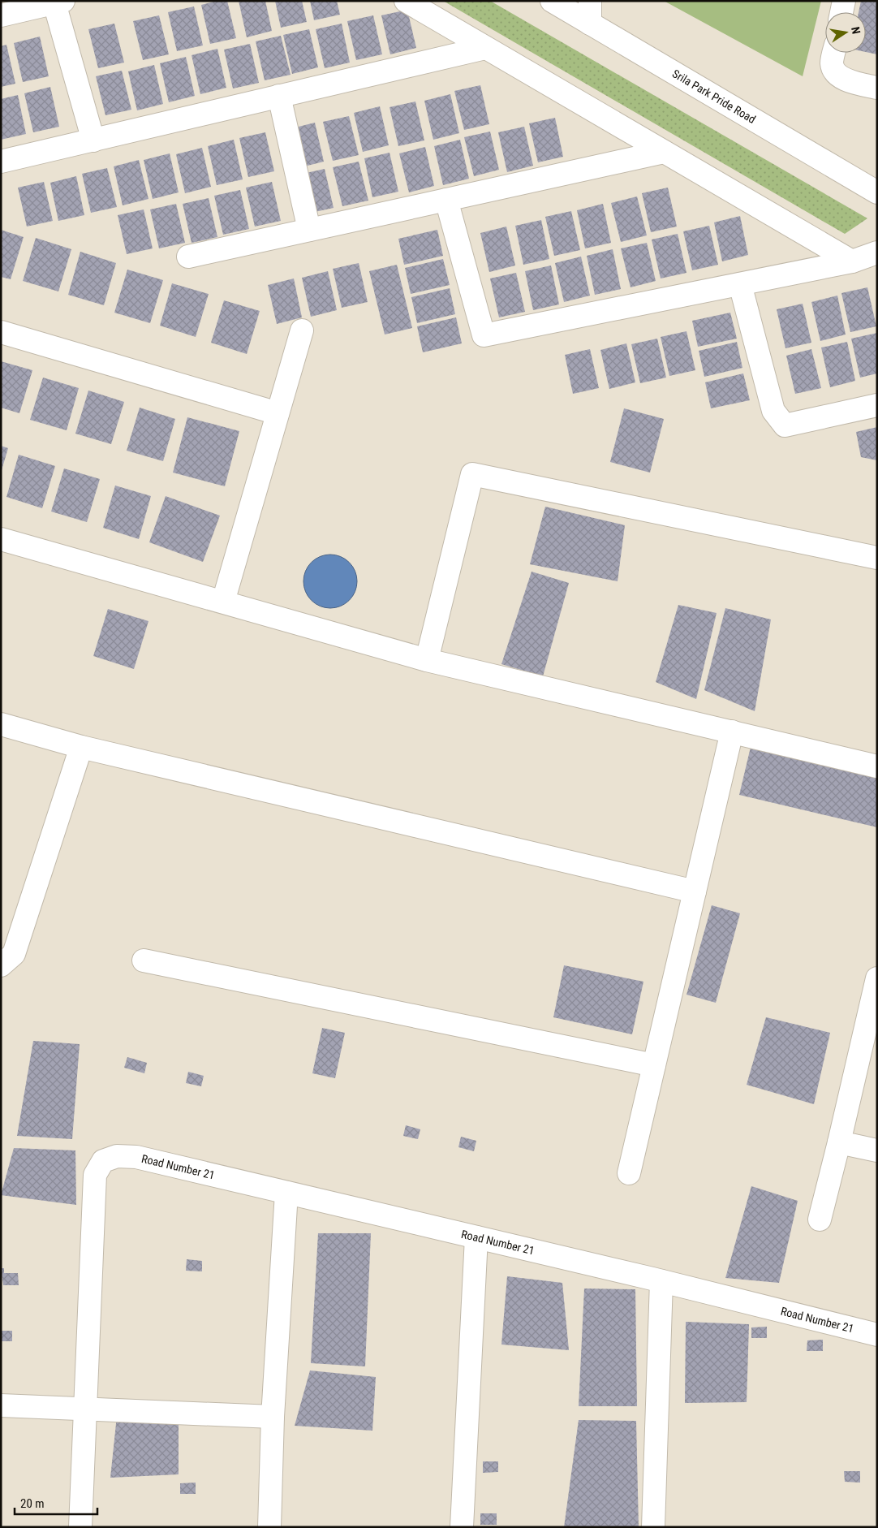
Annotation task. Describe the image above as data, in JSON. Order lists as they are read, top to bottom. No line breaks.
{"streets":{"street":["Srila Park Pride Road","Road Number 21"]},"scale_bar":"20 m","north":"right"}
